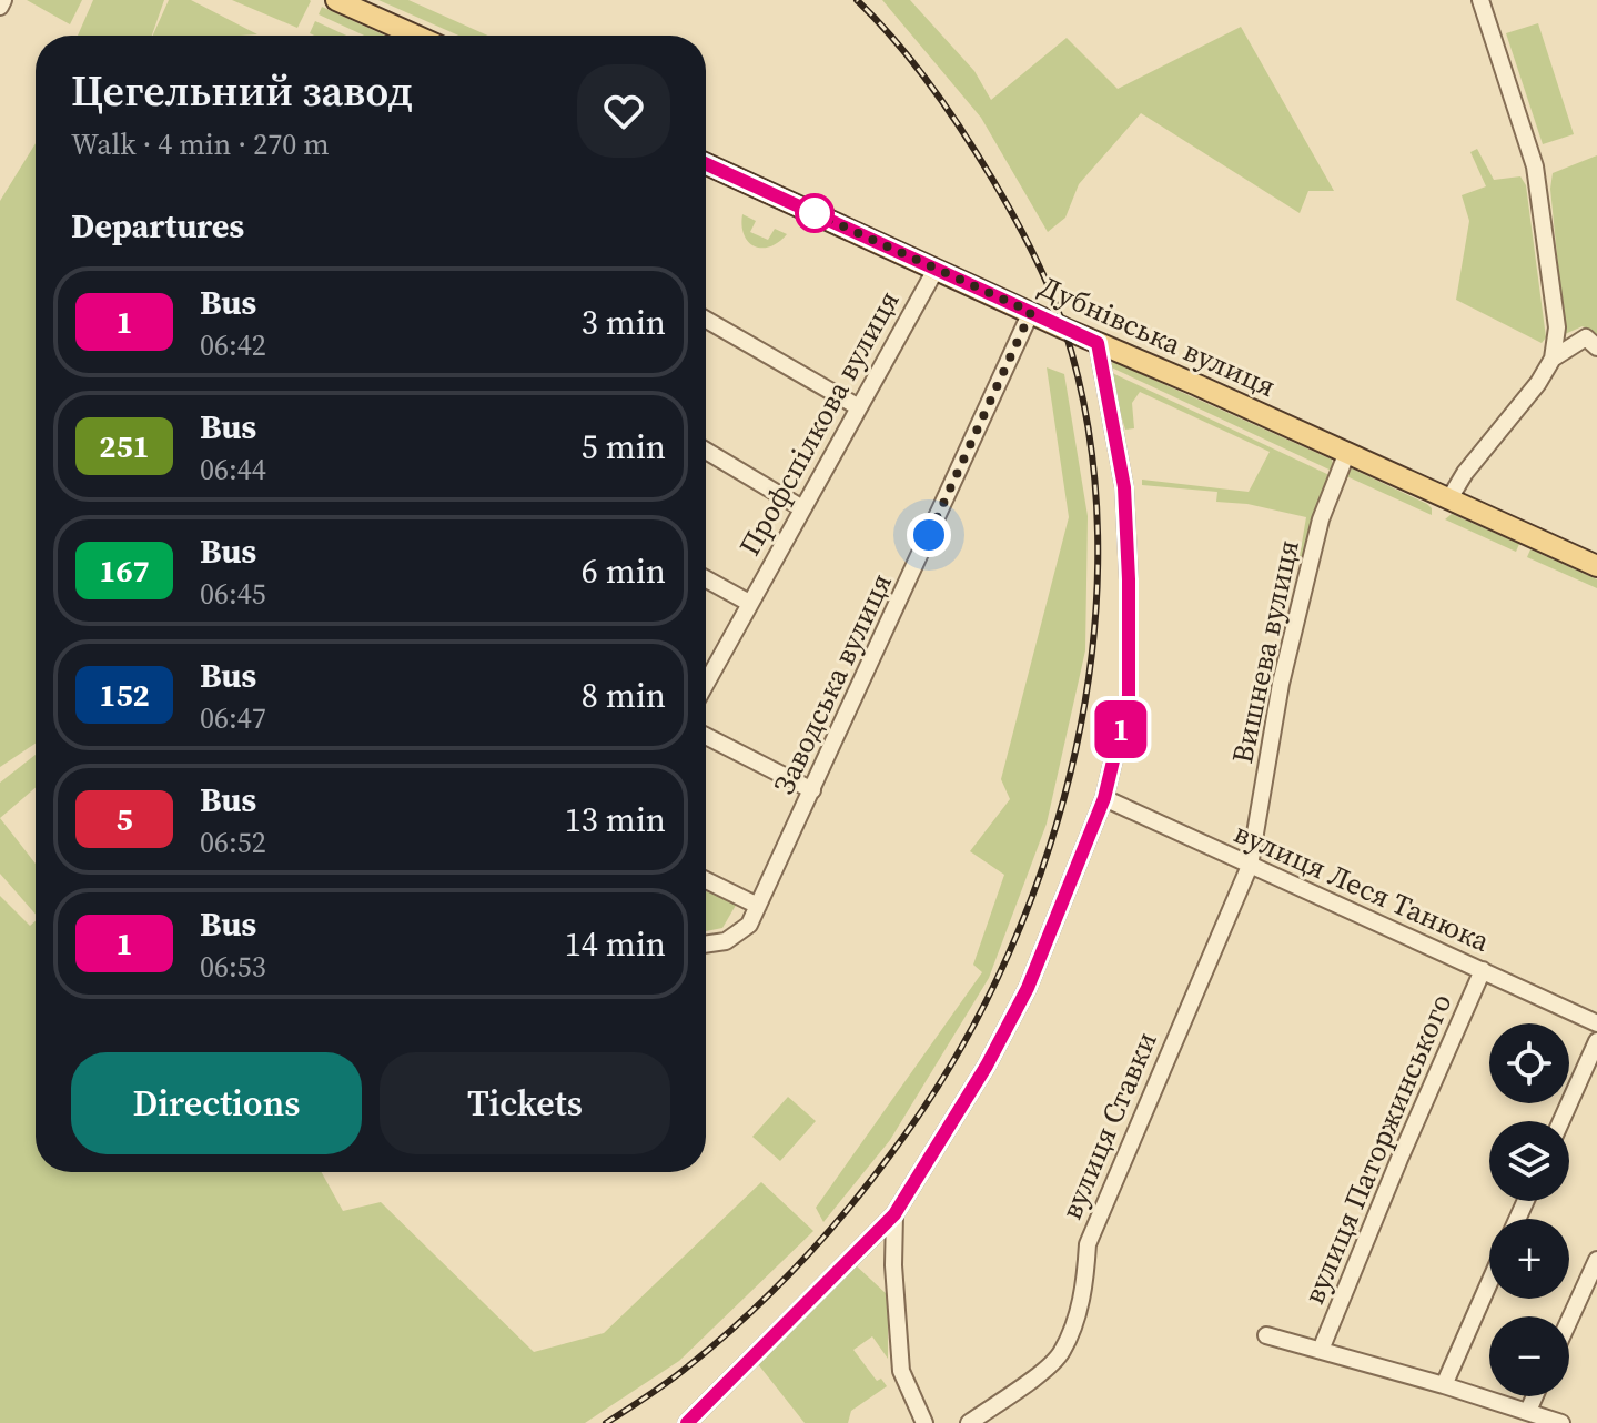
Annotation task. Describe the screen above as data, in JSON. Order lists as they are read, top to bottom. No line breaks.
{"streets":{"main road":["Дубнівська вулиця"],"street":["Профспілкова вулиця","Вишнева вулиця","Заводська вулиця","вулиця Леся Танюка","вулиця Ставки","вулиця Паторжинського"]},"crossings":[["Дубнівська вулиця","Профспілкова вулиця"],["Дубнівська вулиця","Вишнева вулиця"],["Дубнівська вулиця","Заводська вулиця"],["Вишнева вулиця","вулиця Леся Танюка"],["Вишнева вулиця","вулиця Ставки"],["вулиця Леся Танюка","вулиця Ставки"],["вулиця Леся Танюка","вулиця Паторжинського"]],"lines":["bus line 1"],"page":{"on_map":"1","heading":[["Цегельний завод","Walk · 4 min · 270 m"],"Departures"],"list":[{"mark":"1","name":"Bus","note":"06:42","value":"3 min"},{"mark":"251","name":"Bus","note":"06:44","value":"5 min"},{"mark":"167","name":"Bus","note":"06:45","value":"6 min"},{"mark":"152","name":"Bus","note":"06:47","value":"8 min"},{"mark":"5","name":"Bus","note":"06:52","value":"13 min"},{"mark":"1","name":"Bus","note":"06:53","value":"14 min"}],"map_buttons":["+","−"],"buttons":["Directions","Tickets"]}}
